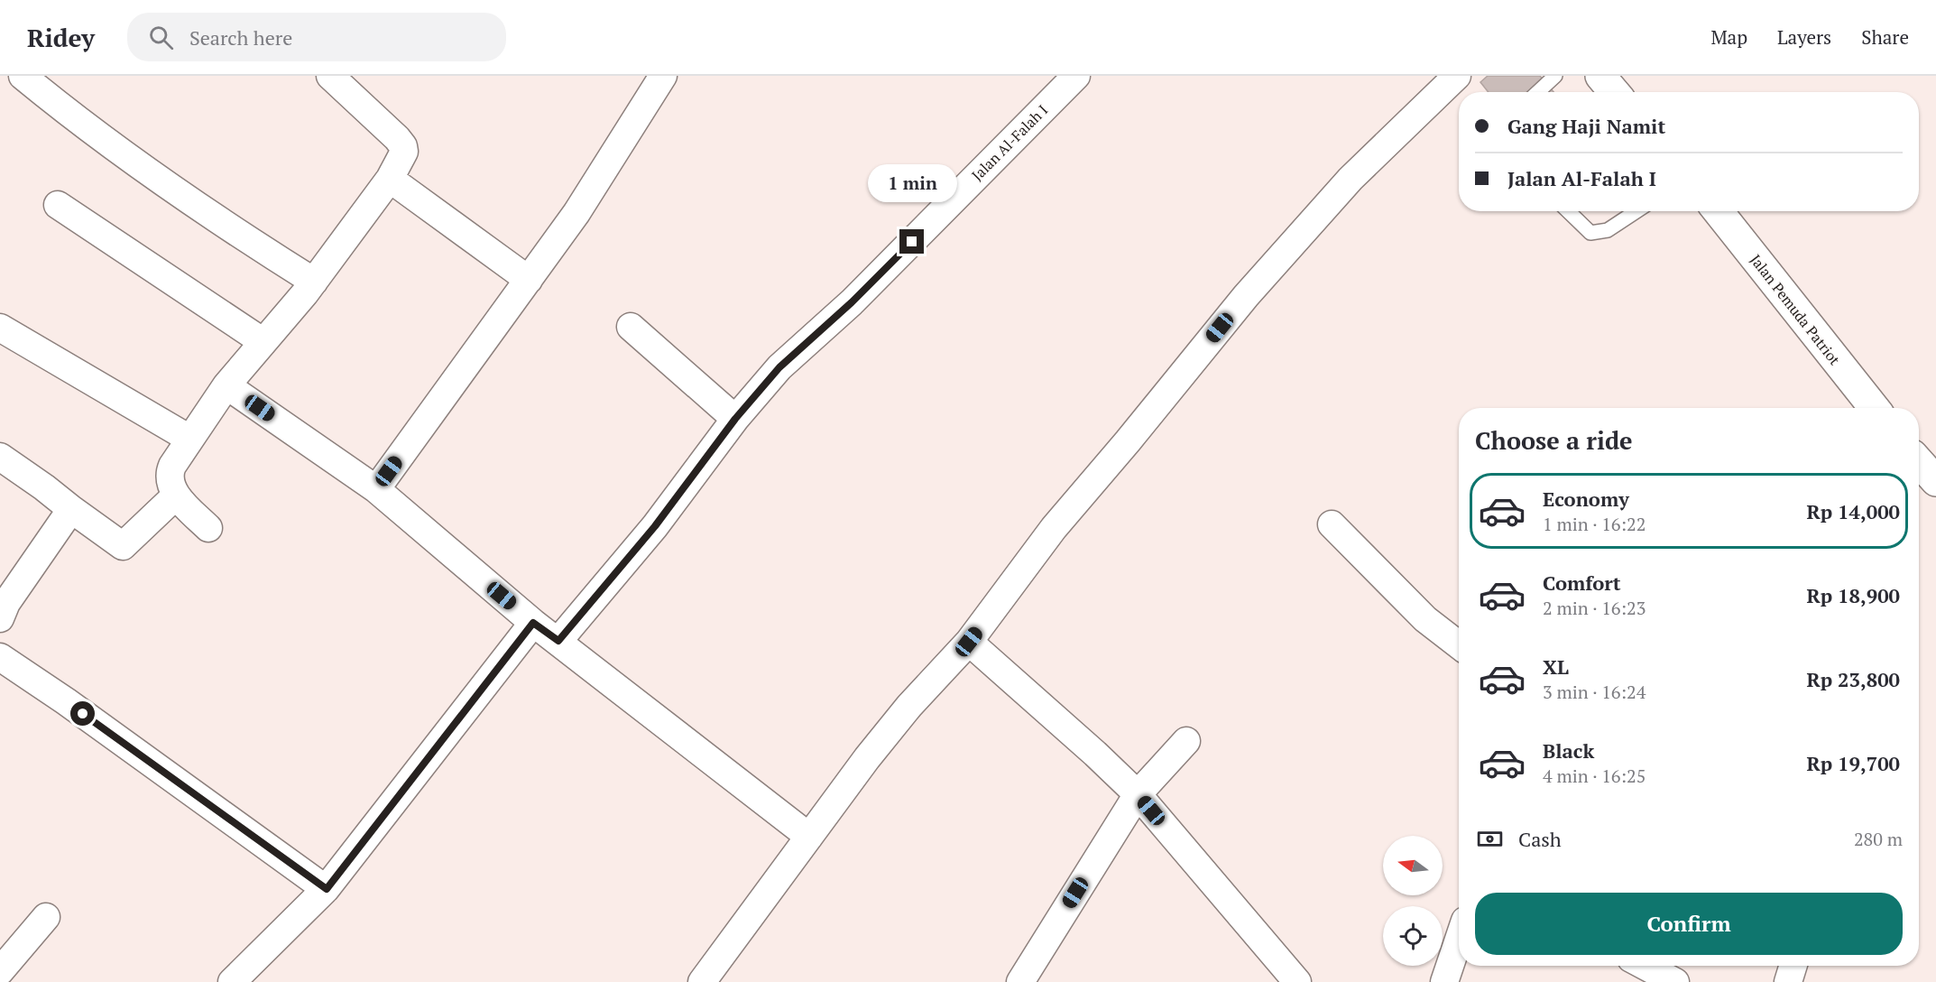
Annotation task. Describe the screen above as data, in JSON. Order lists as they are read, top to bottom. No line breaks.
{"streets":{"main road":["Jalan Pemuda Patriot"],"street":["Jalan Al-Falah I"]},"north":"left","page":{"header":"Ridey","search":"Search here","nav":["Map","Layers","Share"],"banner":["Gang Haji Namit","Jalan Al-Falah I"],"bubble":"1 min","heading":"Choose a ride","list":[{"name":"Economy","note":"1 min · 16:22","value":"Rp 14,000"},{"name":"Comfort","note":"2 min · 16:23","value":"Rp 18,900"},{"name":"XL","note":"3 min · 16:24","value":"Rp 23,800"},{"name":"Black","note":"4 min · 16:25","value":"Rp 19,700"}],"pay":["Cash","280 m"],"buttons":"Confirm"}}
